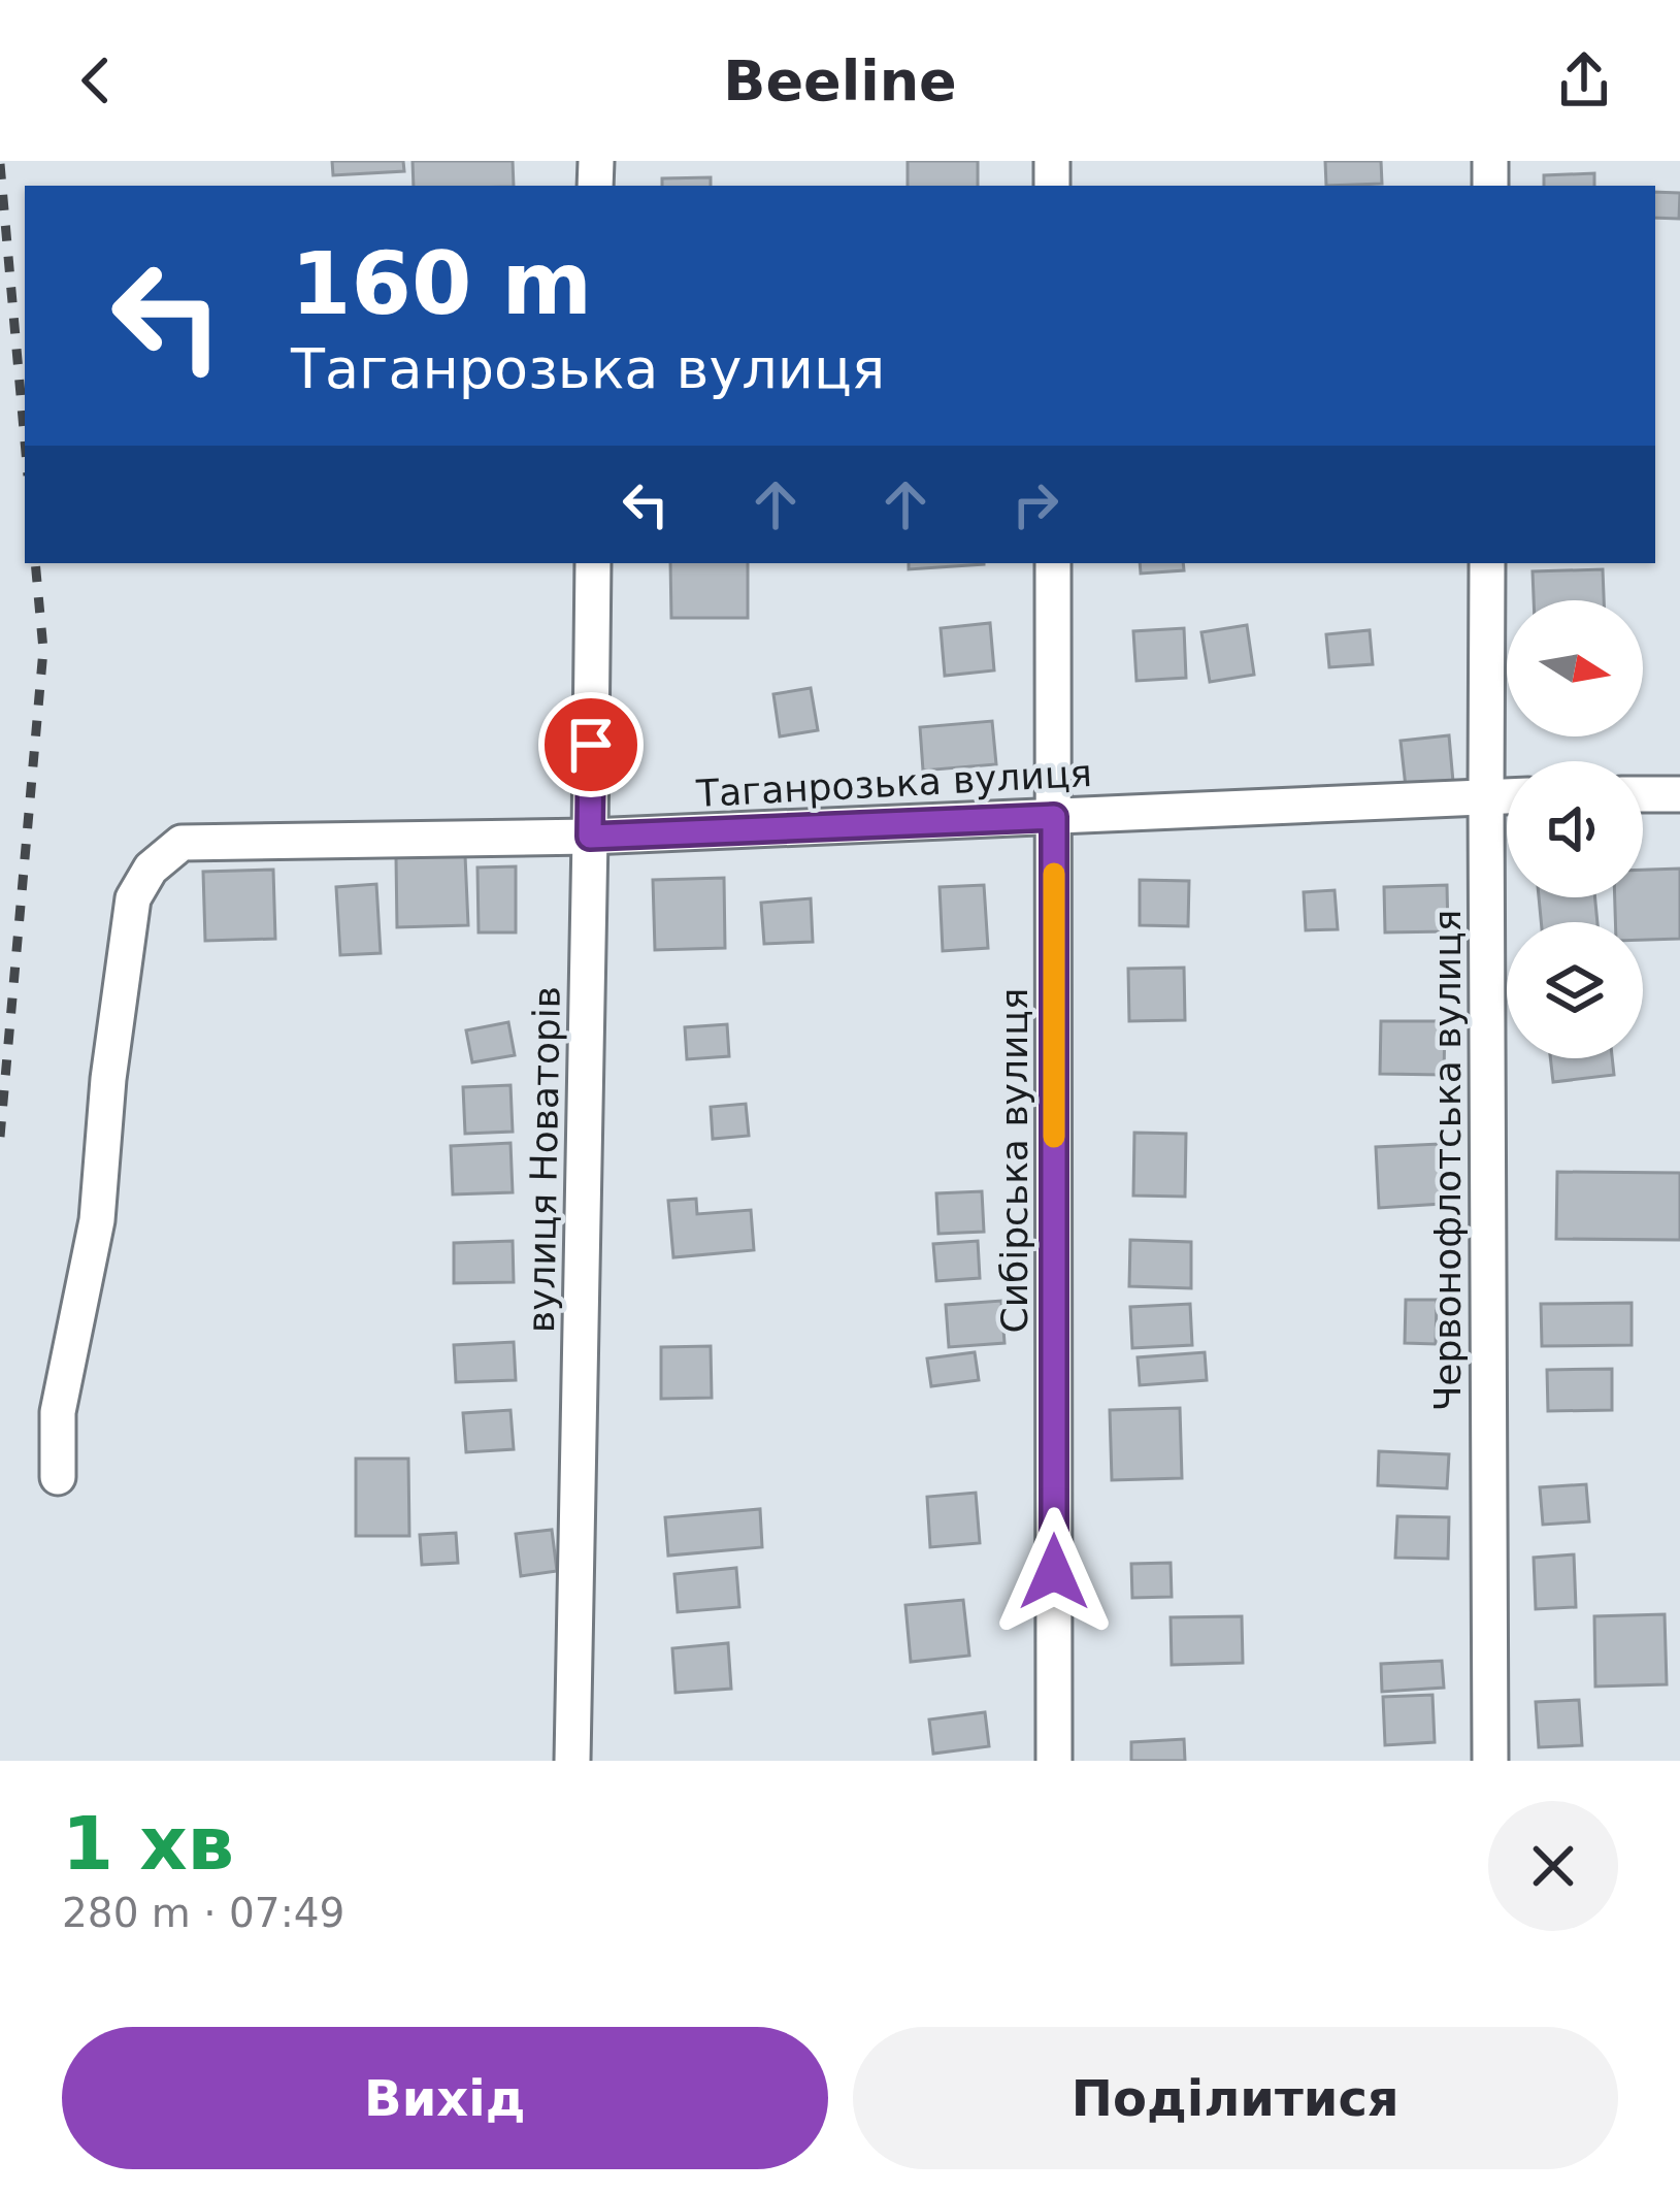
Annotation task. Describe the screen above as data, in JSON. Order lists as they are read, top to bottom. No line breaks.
{"streets":{"street":["Таганрозька вулиця","вулиця Новаторів","Сибірська вулиця","Червонофлотська вулиця"]},"crossings":[["Таганрозька вулиця","вулиця Новаторів"],["Таганрозька вулиця","Сибірська вулиця"],["Таганрозька вулиця","Червонофлотська вулиця"]],"north":"right","page":{"header":"Beeline","turn":["160 m","Таганрозька вулиця"],"heading":["1 хв","280 m · 07:49"],"buttons":["Вихід","Поділитися"]}}
